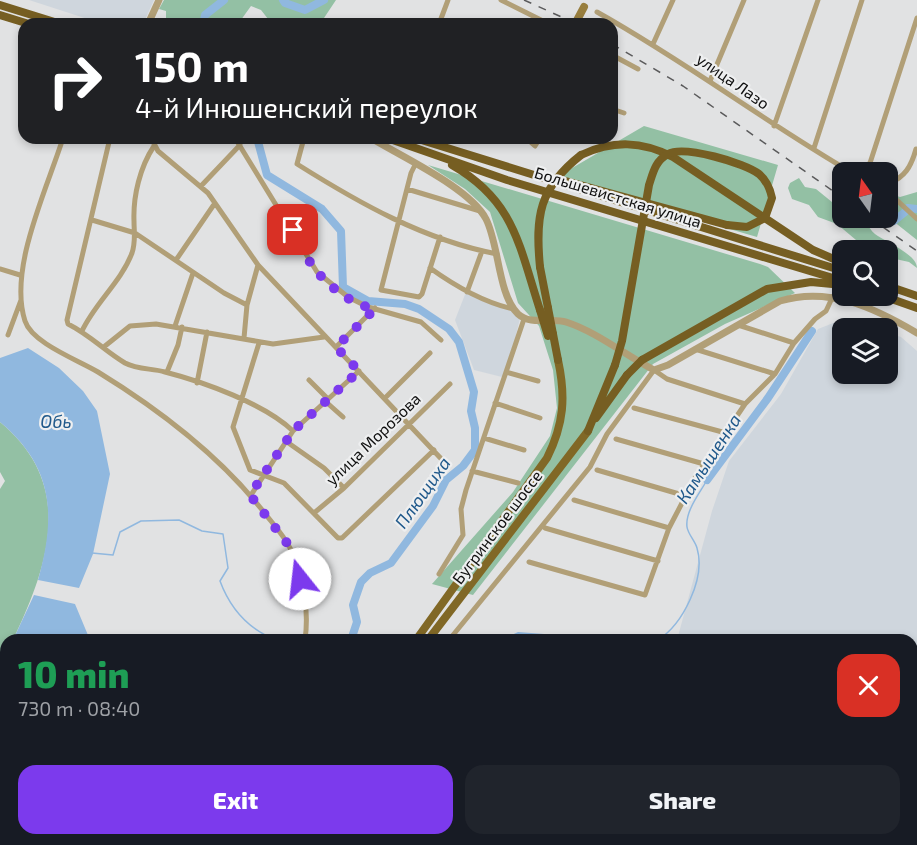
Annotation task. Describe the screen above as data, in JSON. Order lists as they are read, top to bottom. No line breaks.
{"streets":{"highway":["Большевистская улица"],"main road":["Бугринское шоссе"],"street":["улица Лазо","улица Морозова"]},"water":["Обь","Камышенка","Плющиха"],"north":"top","page":{"turn":["150 m","4-й Инюшенский переулок"],"heading":["10 min","730 m · 08:40"],"buttons":["Exit","Share"]}}
